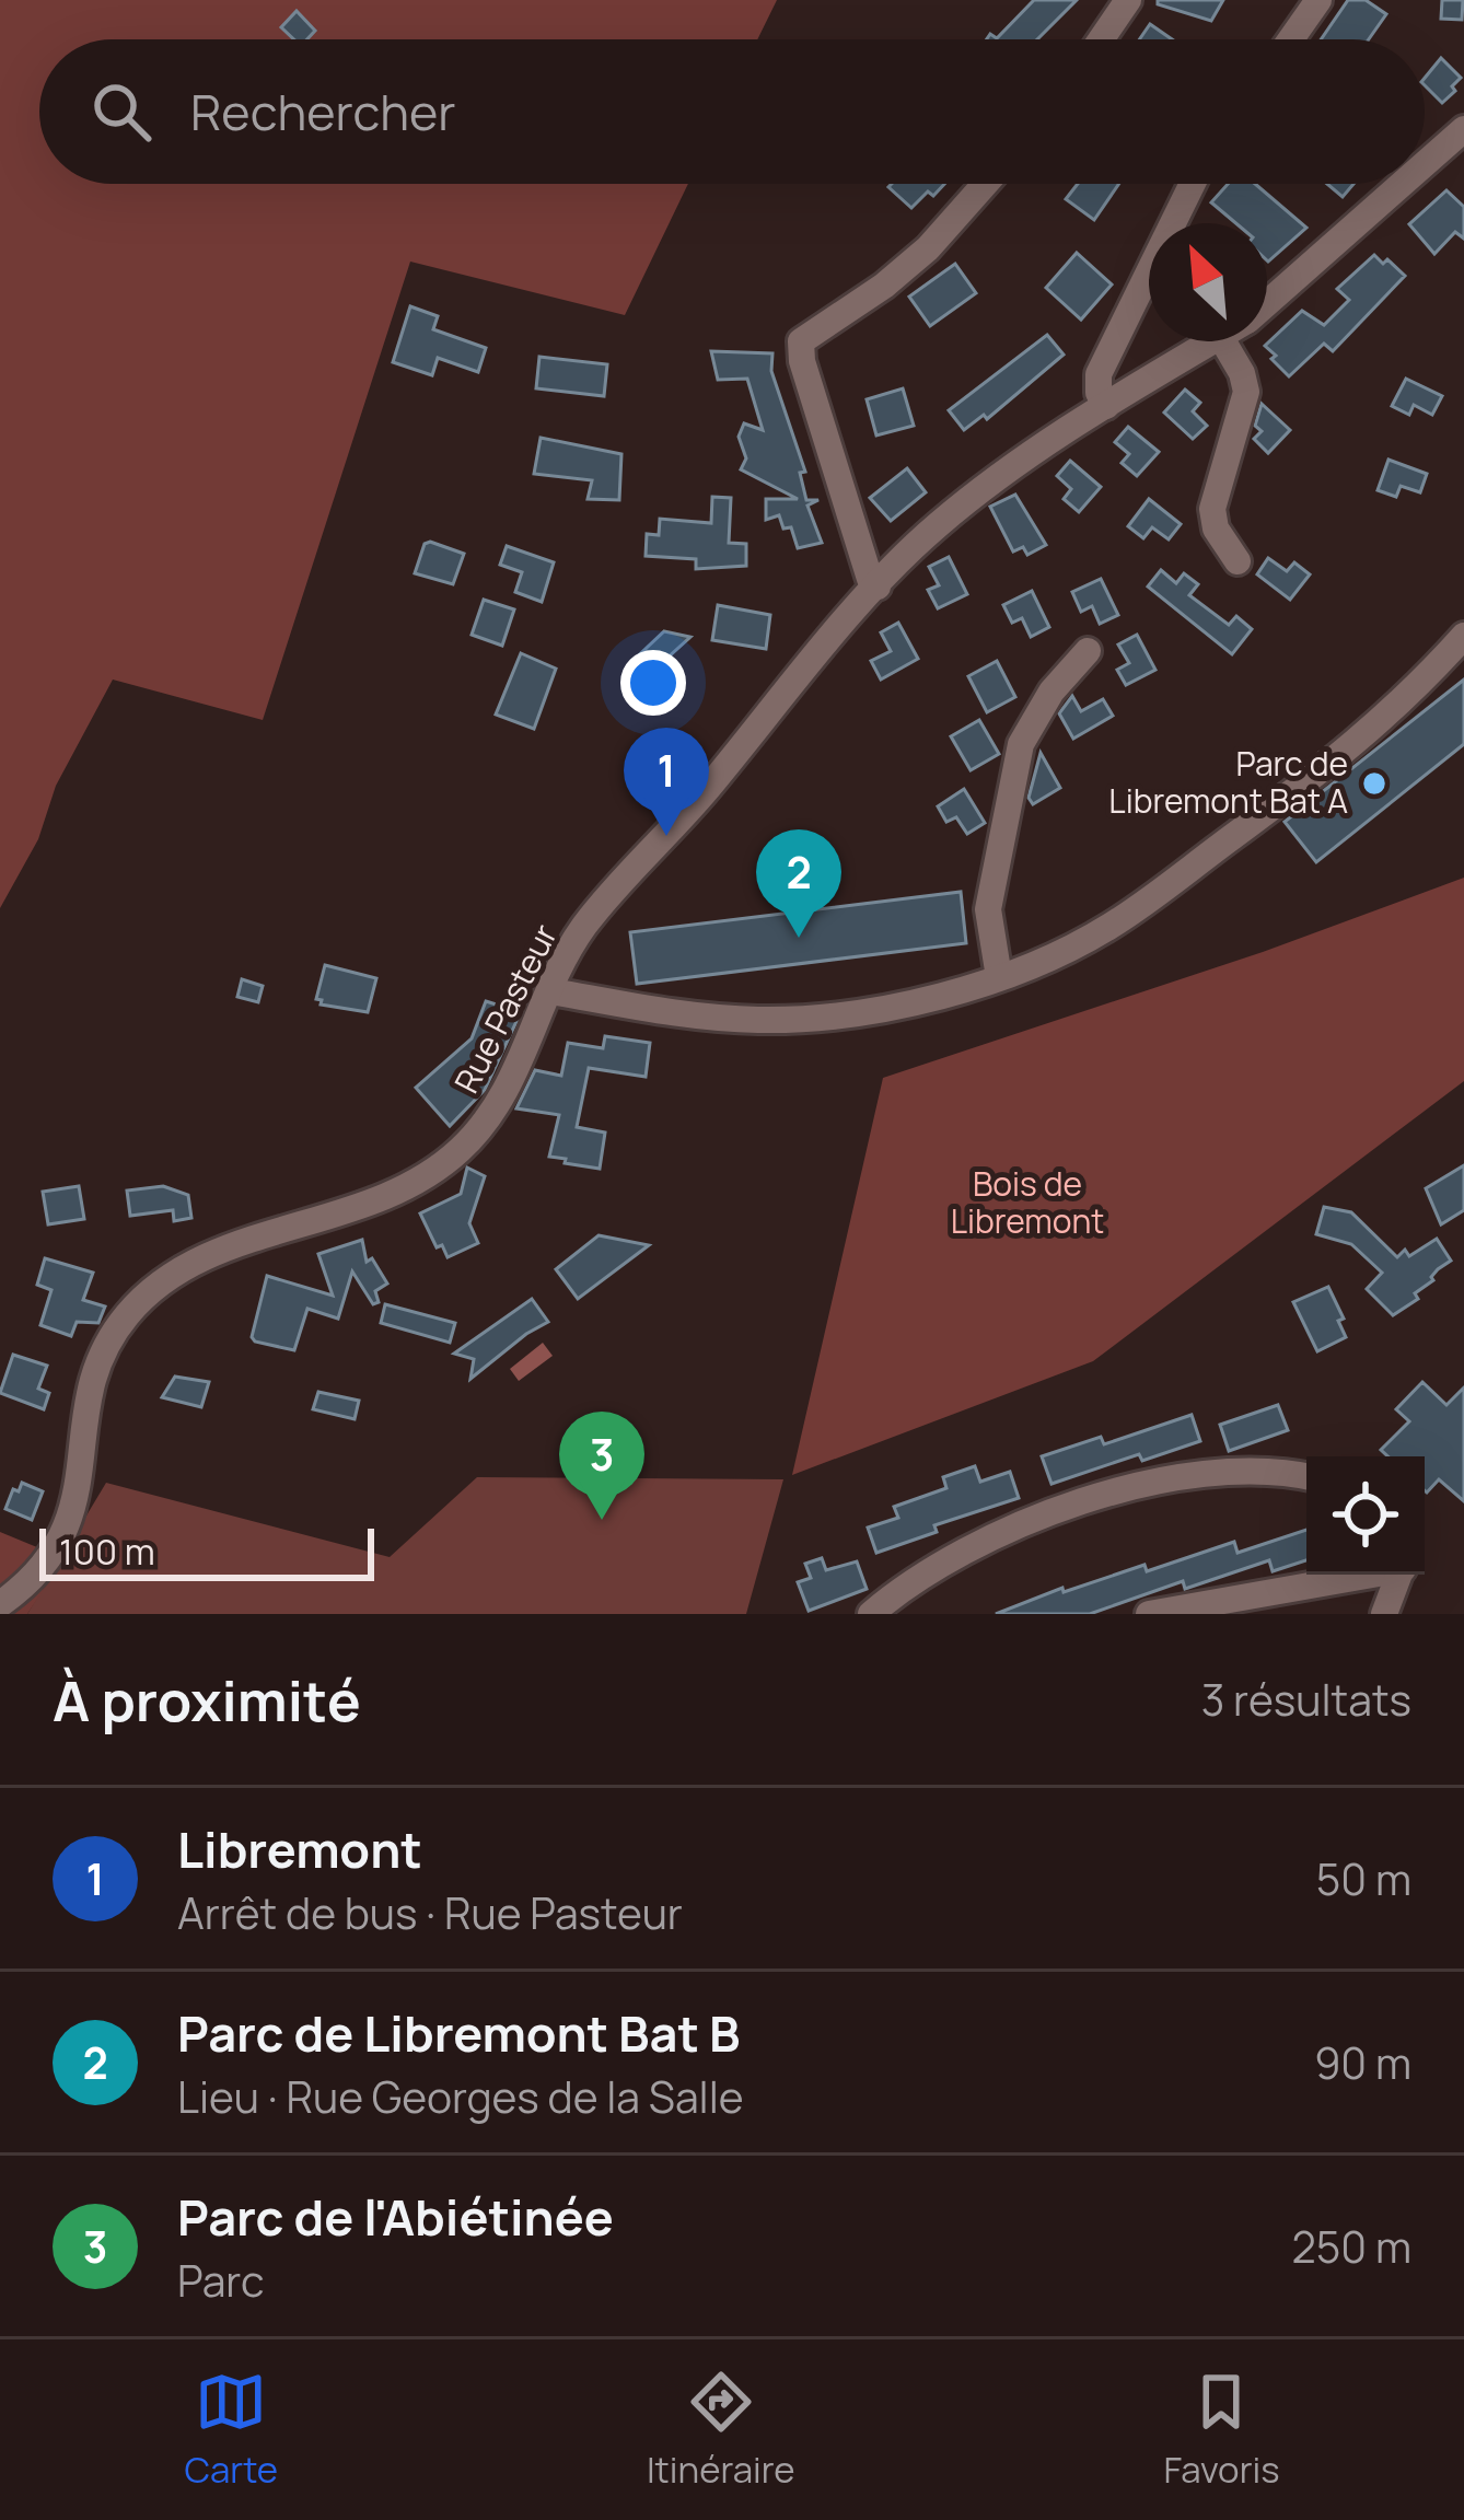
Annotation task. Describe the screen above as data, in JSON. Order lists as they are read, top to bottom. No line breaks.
{"streets":{"street":["Rue Pasteur"]},"parks":["Bois de Libremont"],"places":["Parc de Libremont Bat A"],"scale_bar":"100 m","north":"top left","page":{"search":"Rechercher","pins":["1","2","3"],"scale":"100 m","heading":["À proximité","3 résultats"],"list":[{"mark":"1","name":"Libremont","note":"Arrêt de bus · Rue Pasteur","value":"50 m"},{"mark":"2","name":"Parc de Libremont Bat B","note":"Lieu · Rue Georges de la Salle","value":"90 m"},{"mark":"3","name":"Parc de l'Abiétinée","note":"Parc","value":"250 m"}],"nav":["Carte","Itinéraire","Favoris"]}}
